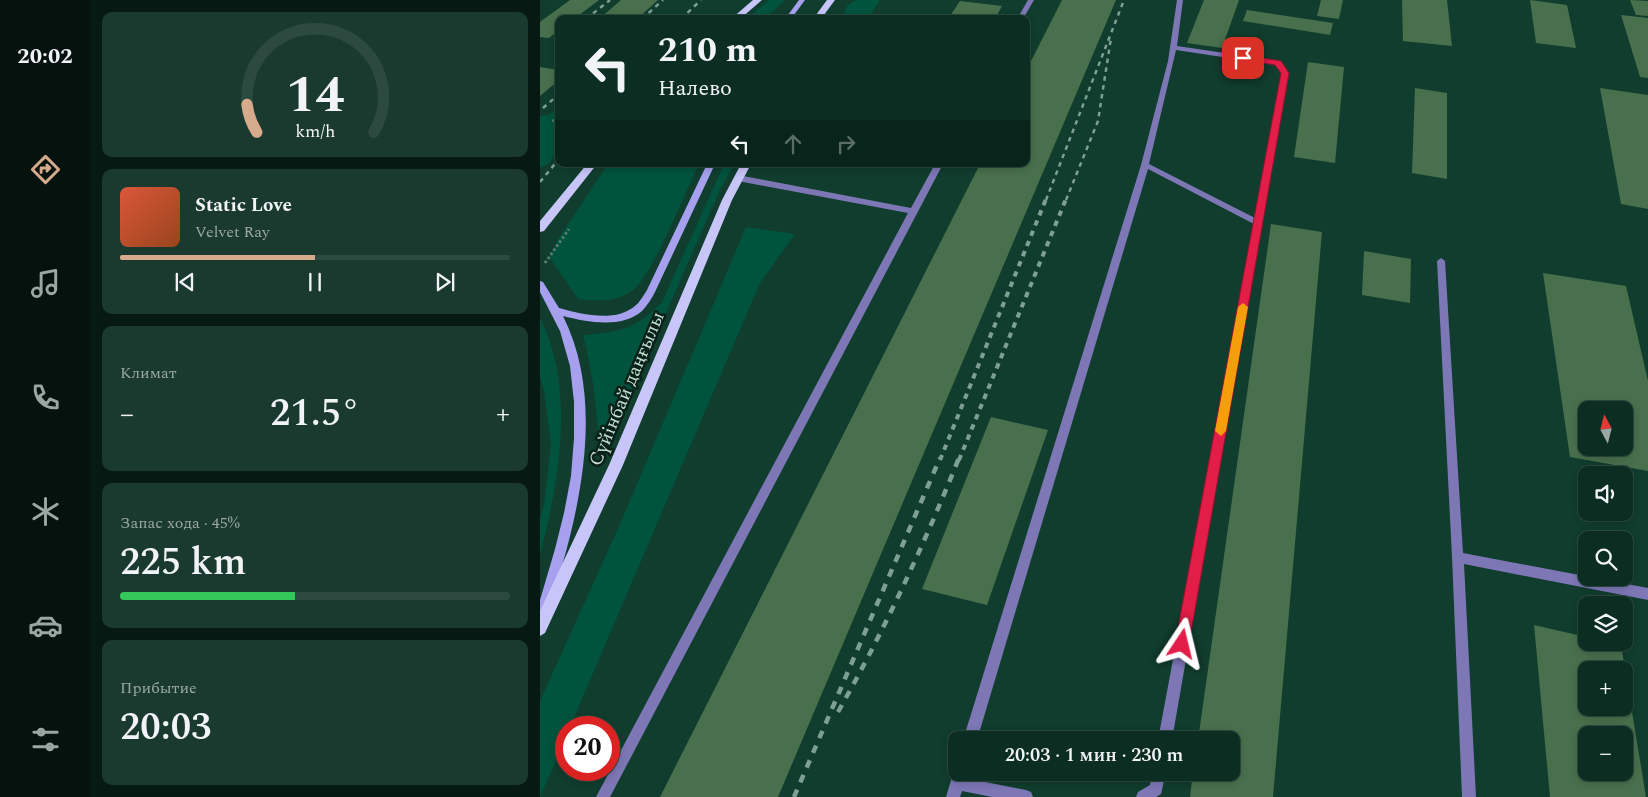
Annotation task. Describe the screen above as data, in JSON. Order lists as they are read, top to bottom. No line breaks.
{"streets":{"main road":["Сүйінбай даңғылы"]},"north":"top","page":{"tabs":"20:02","turn":["210 m","Налево"],"song":["Static Love","Velvet Ray"],"tile":["Климат",["Запас хода · 45%","225 km"],["Прибытие","20:03"]],"heat":["−","21.5°","+"],"map_buttons":["+","−"],"limit":"20","trip":"20:03 · 1 мин · 230 m","gauge":["14","km/h"]}}
